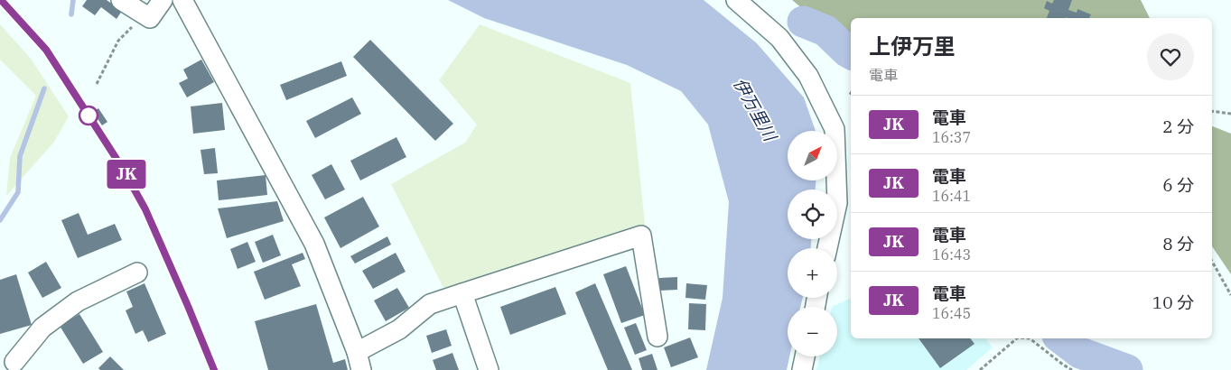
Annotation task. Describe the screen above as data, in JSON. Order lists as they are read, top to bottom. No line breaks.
{"water":["伊万里川"],"north":"top right","page":{"on_map":"JK","heading":["上伊万里","電車"],"list":[{"mark":"JK","name":"電車","note":"16:37","value":"2 分"},{"mark":"JK","name":"電車","note":"16:41","value":"6 分"},{"mark":"JK","name":"電車","note":"16:43","value":"8 分"},{"mark":"JK","name":"電車","note":"16:45","value":"10 分"}],"map_buttons":["+","−"]}}
